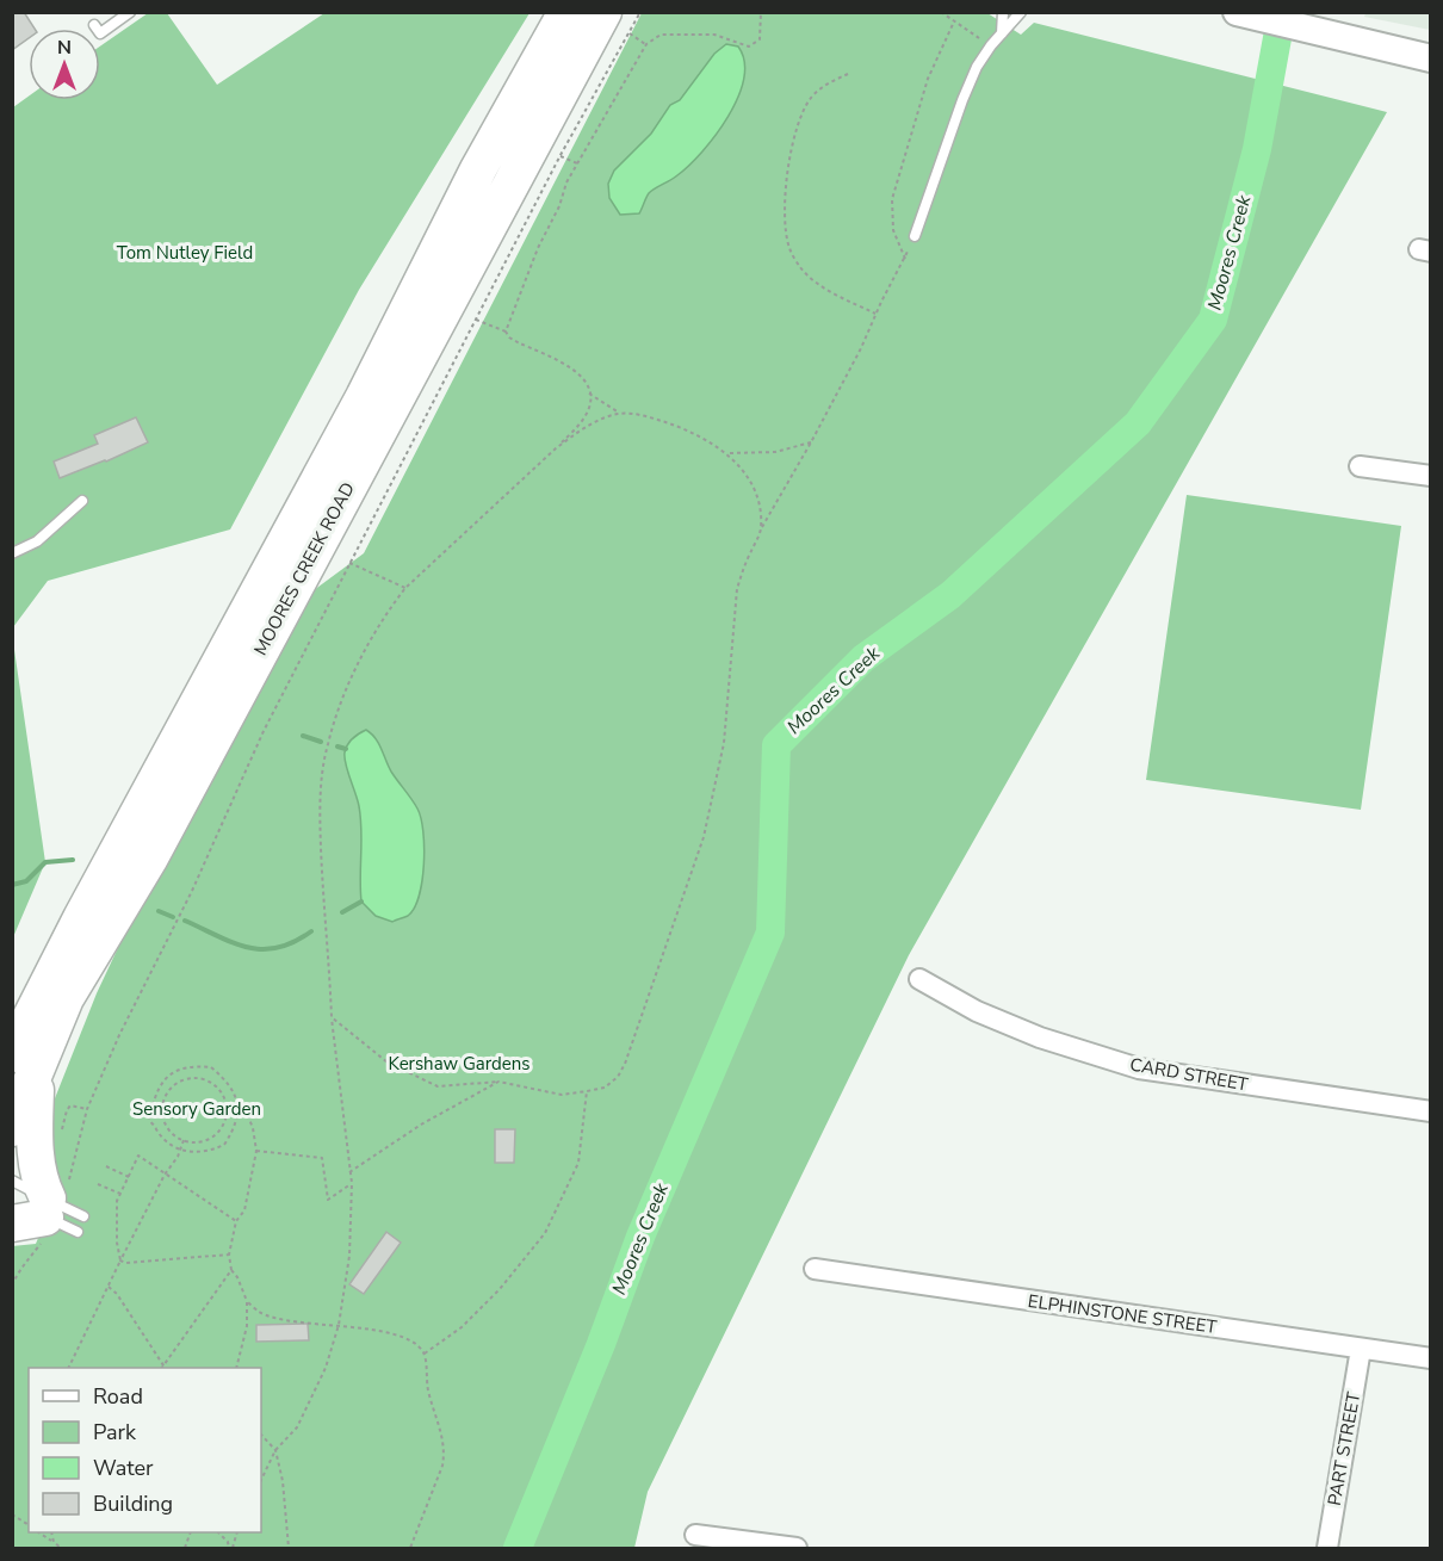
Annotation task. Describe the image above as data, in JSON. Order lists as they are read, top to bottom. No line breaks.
{"streets":{"highway":["MOORES CREEK ROAD"],"street":["CARD STREET","ELPHINSTONE STREET","PART STREET"]},"crossings":[["ELPHINSTONE STREET","PART STREET"]],"water":["Moores Creek"],"parks":["Tom Nutley Field","Kershaw Gardens","Sensory Garden"],"legend":["Road","Park","Water","Building"],"north":"top"}
